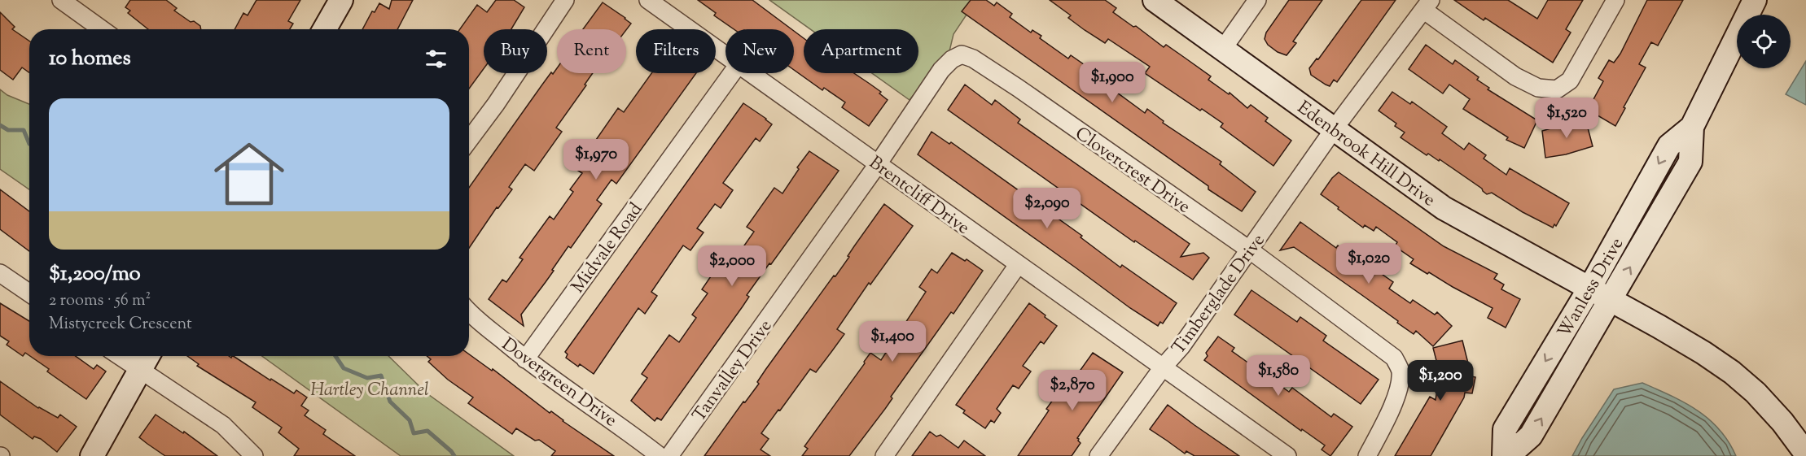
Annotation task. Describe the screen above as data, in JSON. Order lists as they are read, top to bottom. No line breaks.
{"streets":{"street":["Edenbrook Hill Drive","Clovercrest Drive","Brentcliff Drive","Midvale Road","Wanless Drive","Timberglade Drive","Tanvalley Drive","Dovergreen Drive"]},"crossings":[["Edenbrook Hill Drive","Wanless Drive"],["Edenbrook Hill Drive","Timberglade Drive"],["Clovercrest Drive","Brentcliff Drive"],["Clovercrest Drive","Timberglade Drive"],["Clovercrest Drive","Tanvalley Drive"],["Brentcliff Drive","Timberglade Drive"],["Brentcliff Drive","Tanvalley Drive"],["Midvale Road","Dovergreen Drive"]],"parks":["Hartley Channel"],"page":{"chip":["Buy","Rent","Filters","New","Apartment"],"heading":"10 homes","price":["$1,900","$1,520","$1,970","$2,090","$1,020","$2,000","$1,400","$1,580","$1,200","$2,870"],"list":[{"name":"$1,200/mo","note":"2 rooms · 56 m² · Mistycreek Crescent"}]}}
